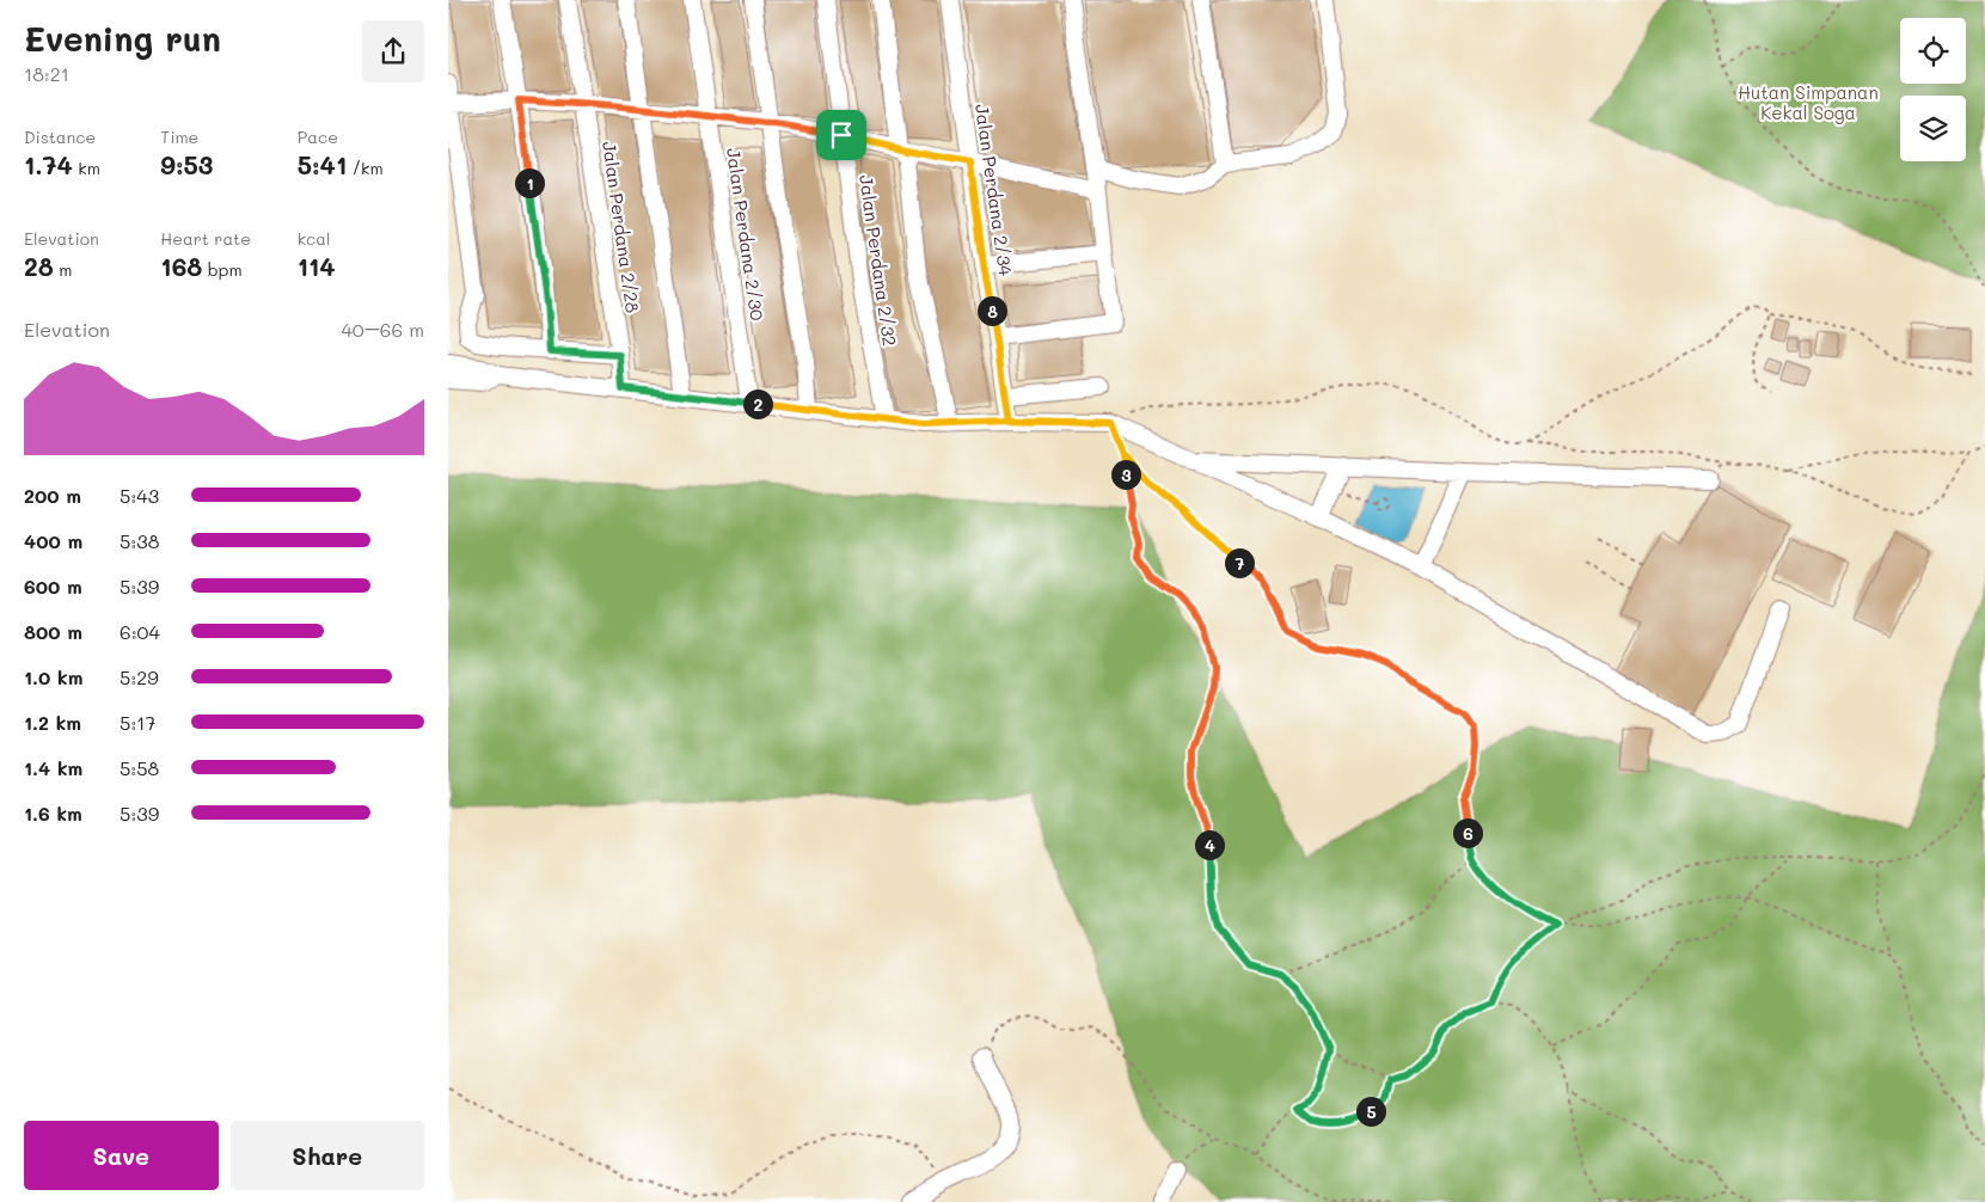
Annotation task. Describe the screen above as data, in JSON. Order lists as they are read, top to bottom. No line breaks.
{"streets":{"street":["Jalan Perdana 2/34","Jalan Perdana 2/28","Jalan Perdana 2/30","Jalan Perdana 2/32"]},"parks":["Hutan Simpanan Kekal Soga"],"page":{"heading":["Evening run","18:21"],"stats":[["Distance","1.74 km"],["Time","9:53"],["Pace","5:41 /km"],["Elevation","28 m"],["Heart rate","168 bpm"],["kcal","114"]],"pins":["1","8","2","3","7","6","4","5"],"chart":["Elevation","40–66 m"],"list":[{"name":"200 m","note":"5:43"},{"name":"400 m","note":"5:38"},{"name":"600 m","note":"5:39"},{"name":"800 m","note":"6:04"},{"name":"1.0 km","note":"5:29"},{"name":"1.2 km","note":"5:17"},{"name":"1.4 km","note":"5:58"},{"name":"1.6 km","note":"5:39"}],"buttons":["Save","Share"]}}
